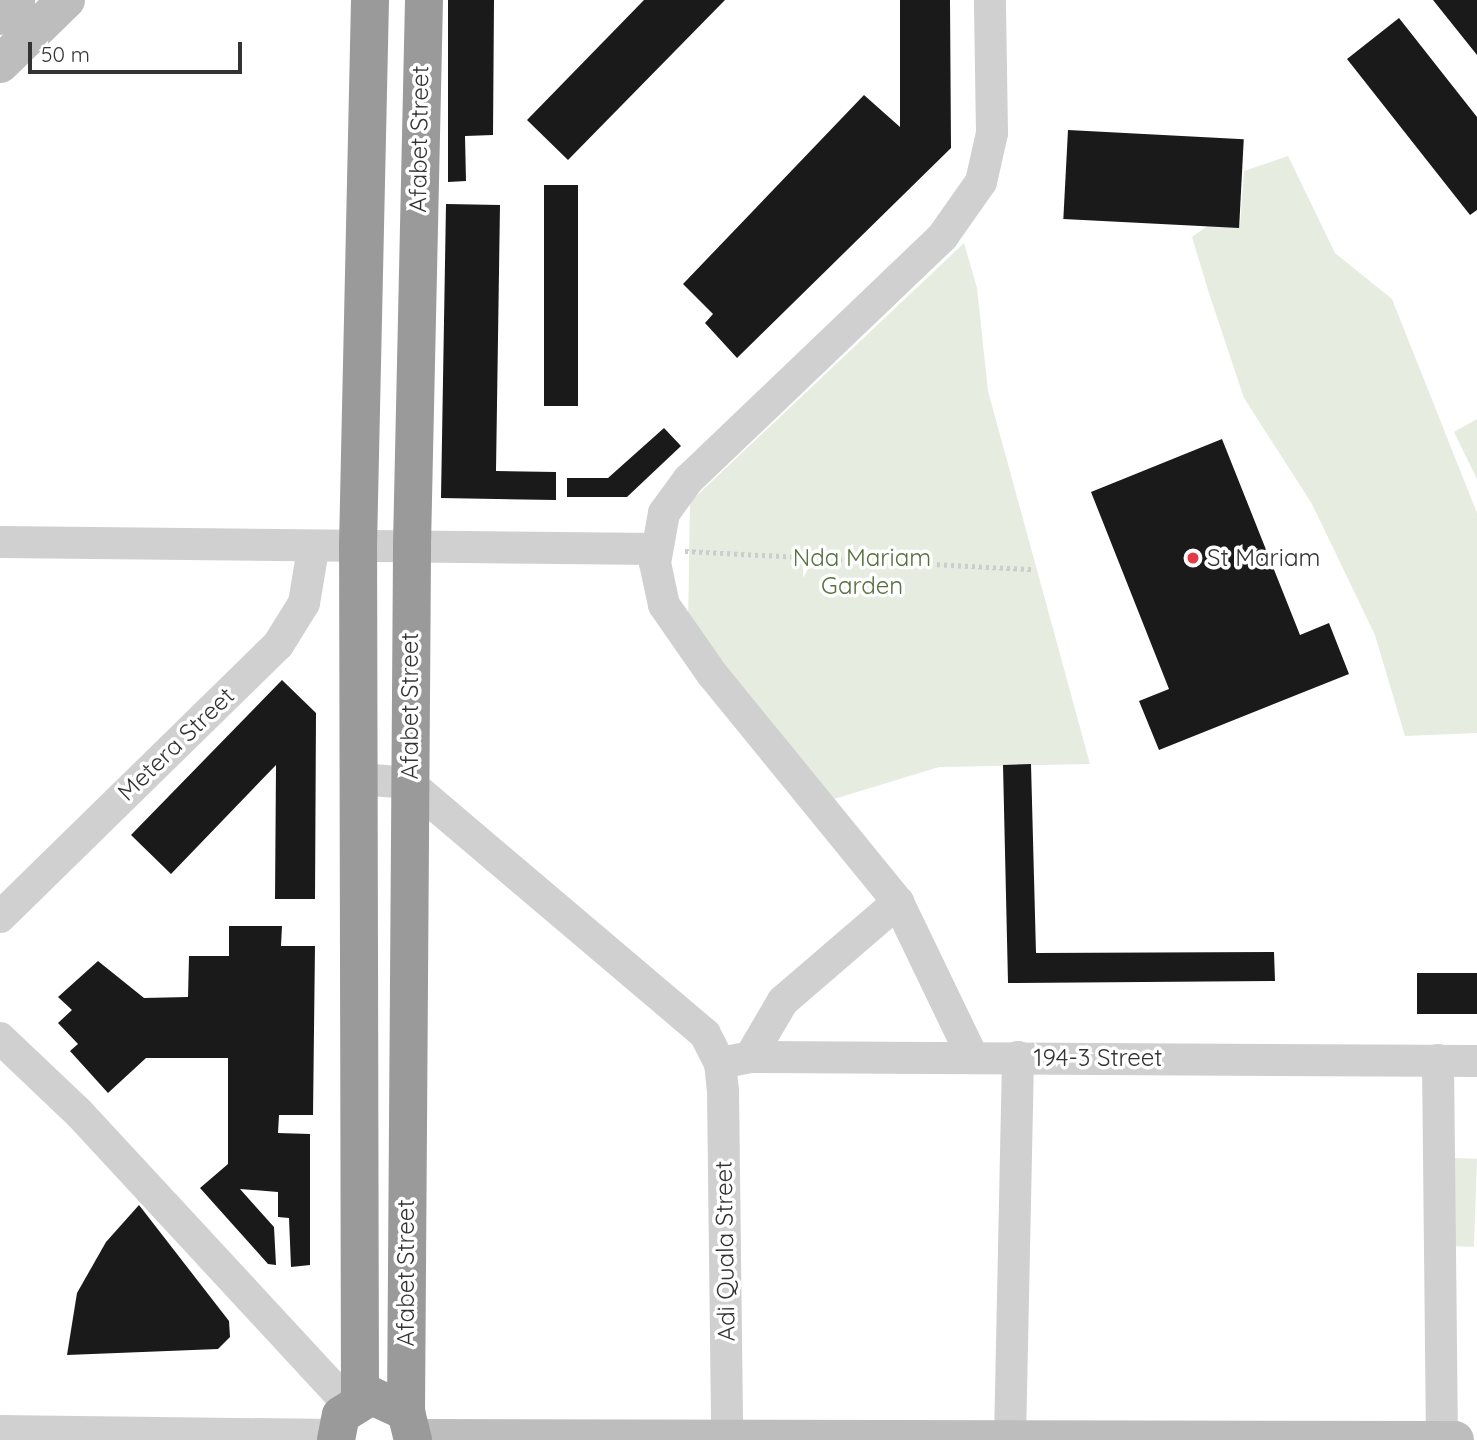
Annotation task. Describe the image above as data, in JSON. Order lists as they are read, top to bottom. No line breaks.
{"streets":{"highway":["Afabet Street"],"street":["Metera Street","194-3 Street","Adi Quala Street"]},"crossings":[["194-3 Street","Adi Quala Street"]],"parks":["Nda Mariam Garden"],"places":["St Mariam"],"scale_bar":"50 m"}
